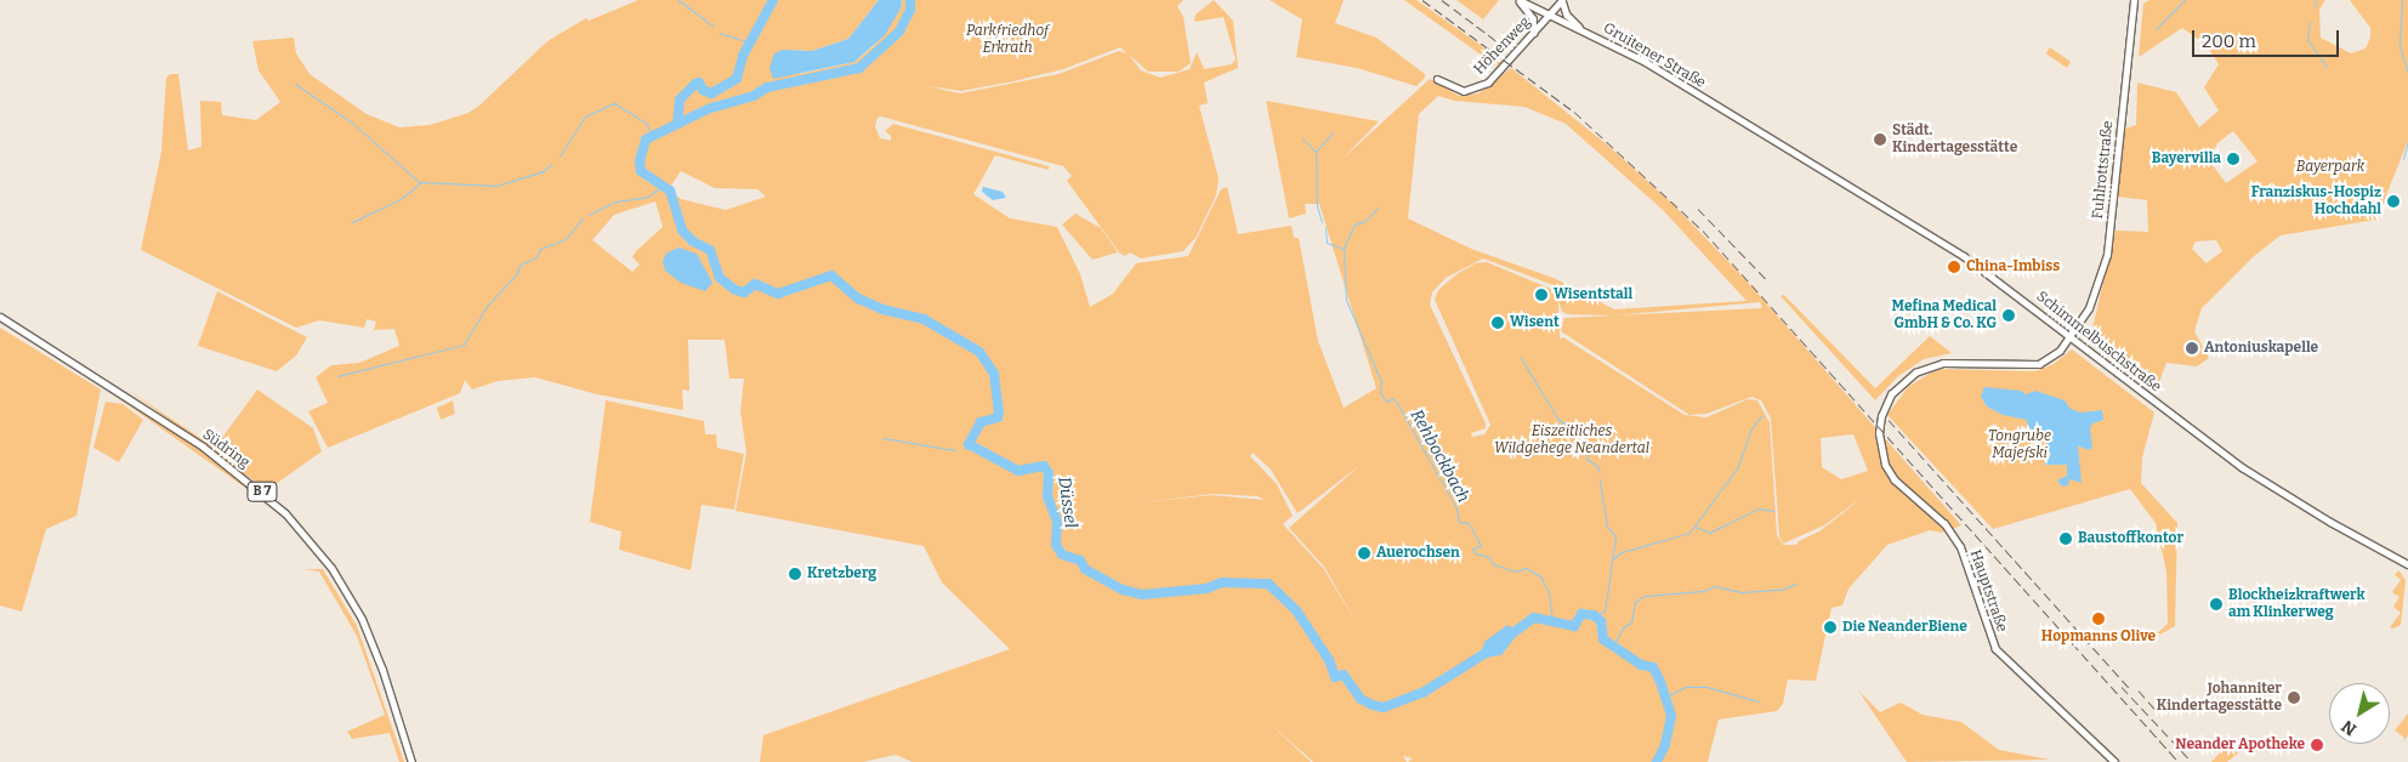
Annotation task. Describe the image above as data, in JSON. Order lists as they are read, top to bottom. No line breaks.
{"streets":{"main road":["Höhenweg","Gruitener Straße","Fuhlrottstraße","Schimmelbuschstraße","Südring","B 7","Hauptstraße"]},"crossings":[["Höhenweg","Gruitener Straße"],["Gruitener Straße","Schimmelbuschstraße"],["Fuhlrottstraße","Schimmelbuschstraße"],["Fuhlrottstraße","Hauptstraße"],["Schimmelbuschstraße","Hauptstraße"]],"water":["Rehbockbach","Düssel"],"parks":["Parkfriedhof Erkrath","Bayerpark","Eiszeitliches Wildgehege Neandertal","Tongrube Majefski"],"places":["Städt. Kindertagesstätte","Bayervilla","Franziskus-Hospiz Hochdahl","China-Imbiss","Wisentstall","Mefina Medical GmbH & Co. KG","Wisent","Antoniuskapelle","Baustoffkontor","Auerochsen","Kretzberg","Blockheizkraftwerk am Klinkerweg","Hopmanns Olive","Die NeanderBiene","Johanniter Kindertagesstätte","Neander Apotheke"],"scale_bar":"200 m","north":"bottom left"}
